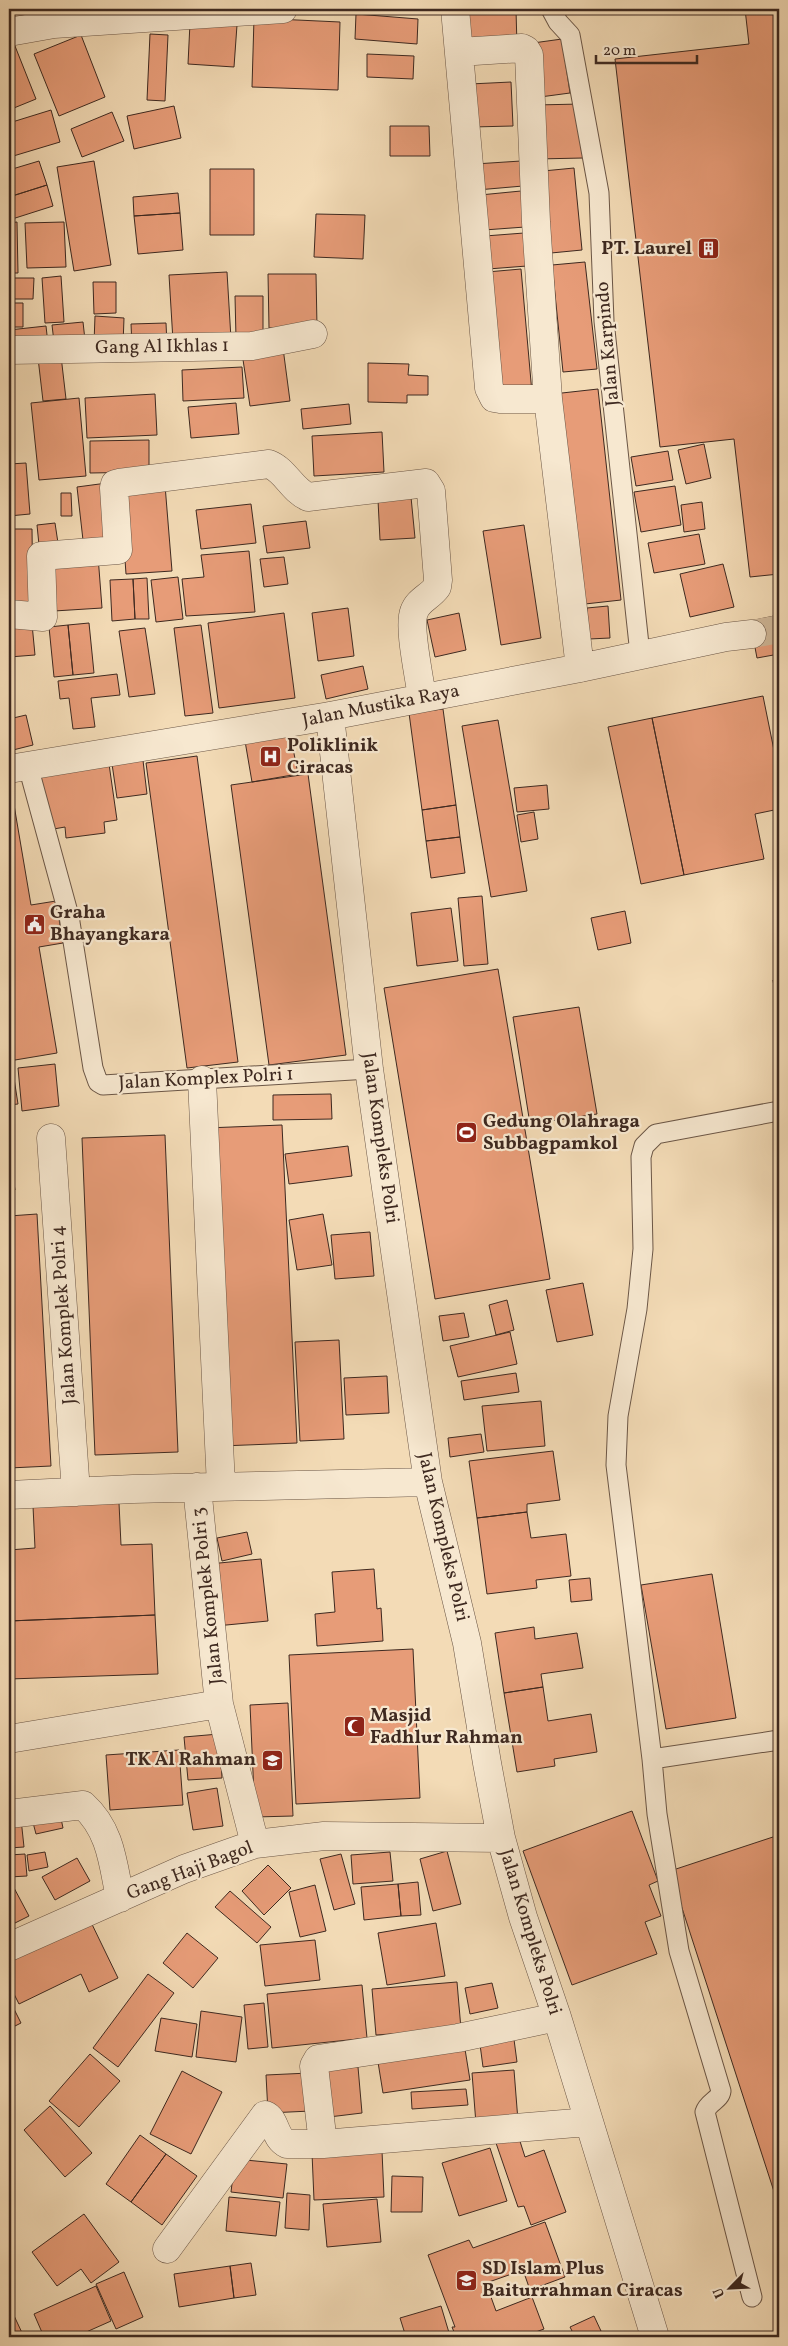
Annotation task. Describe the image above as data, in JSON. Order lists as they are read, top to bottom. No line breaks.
{"streets":{"street":["Gang Al Ikhlas 1","Jalan Mustika Raya","Jalan Kompleks Polri","Jalan Komplek Polri 4","Jalan Komplek Polri 3","Gang Haji Bagol"],"lane":["Jalan Karpindo","Jalan Komplex Polri 1"]},"crossings":[["Jalan Karpindo","Jalan Mustika Raya"],["Jalan Mustika Raya","Jalan Komplex Polri 1"],["Jalan Mustika Raya","Jalan Kompleks Polri"],["Jalan Komplex Polri 1","Jalan Kompleks Polri"],["Jalan Komplex Polri 1","Jalan Komplek Polri 3"],["Jalan Kompleks Polri","Gang Haji Bagol"],["Jalan Komplek Polri 3","Gang Haji Bagol"]],"places":{"building":["PT. Laurel"],"hospital":["Poliklinik Ciracas"],"public building":["Graha Bhayangkara"],"sports":["Gedung Olahraga Subbagpamkol"],"mosque":["Masjid Fadhlur Rahman"],"school or university":["TK Al Rahman","SD Islam Plus Baiturrahman Ciracas"]},"scale_bar":"20 m","north":"bottom left"}
